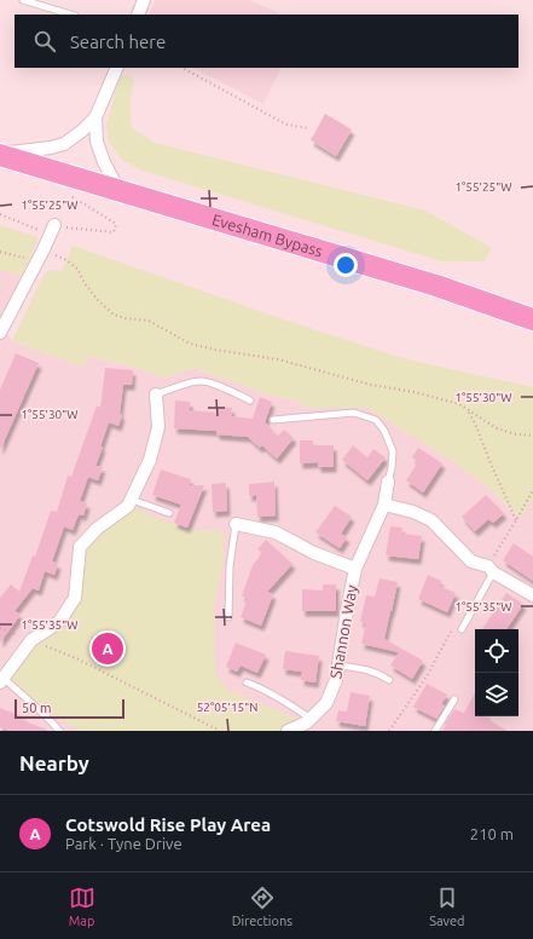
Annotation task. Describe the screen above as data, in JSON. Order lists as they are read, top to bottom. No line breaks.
{"streets":{"highway":["Evesham Bypass"],"street":["Shannon Way"]},"scale_bar":"50 m","page":{"search":"Search here","pins":"A","scale":"50 m","heading":"Nearby","list":[{"mark":"A","name":"Cotswold Rise Play Area","note":"Park · Tyne Drive","value":"210 m"}],"nav":["Map","Directions","Saved"]},"coordinates":["1°55'25\"W","1°55'30\"W","1°55'35\"W","52°05'15\"N"]}
